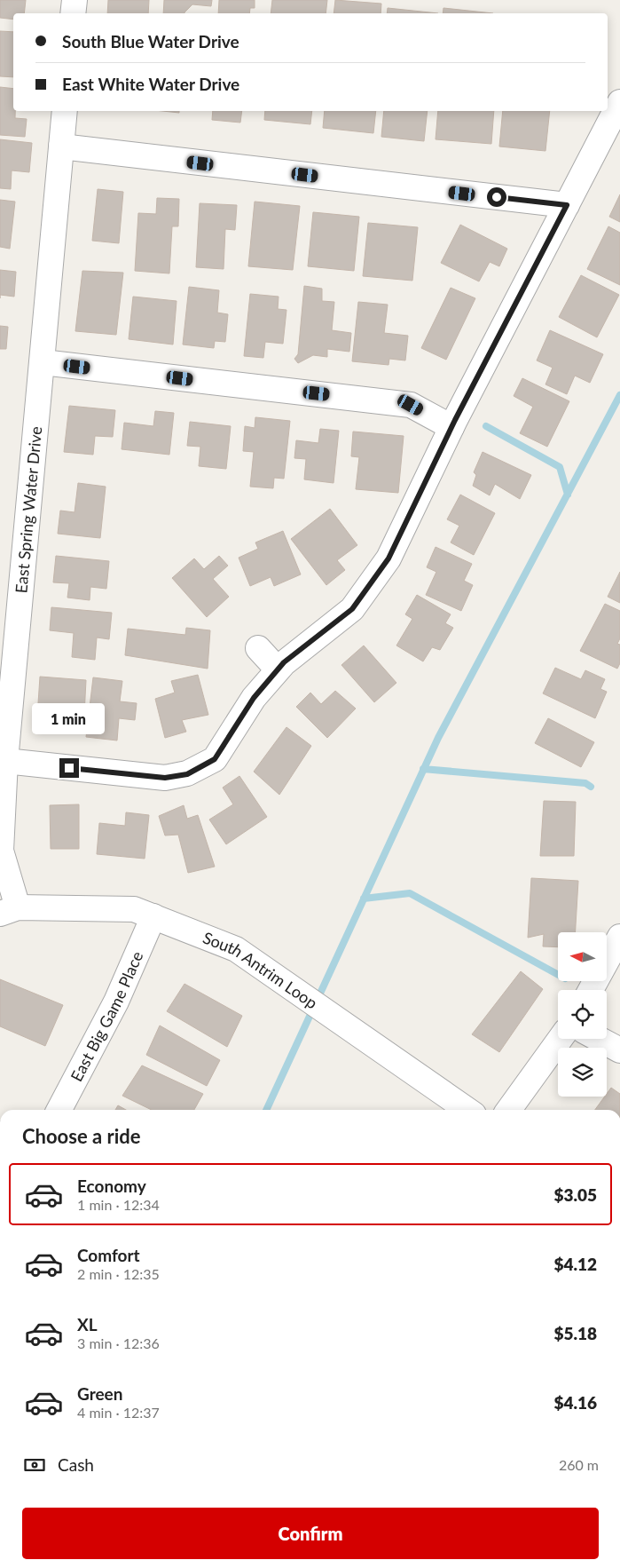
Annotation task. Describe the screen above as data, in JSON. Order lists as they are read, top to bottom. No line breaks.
{"streets":{"street":["East Spring Water Drive","South Antrim Loop","East Big Game Place"]},"crossings":[["East Spring Water Drive","South Antrim Loop"],["South Antrim Loop","East Big Game Place"]],"north":"left","page":{"banner":["South Blue Water Drive","East White Water Drive"],"bubble":"1 min","heading":"Choose a ride","list":[{"name":"Economy","note":"1 min · 12:34","value":"$3.05"},{"name":"Comfort","note":"2 min · 12:35","value":"$4.12"},{"name":"XL","note":"3 min · 12:36","value":"$5.18"},{"name":"Green","note":"4 min · 12:37","value":"$4.16"}],"pay":["Cash","260 m"],"buttons":"Confirm"}}
